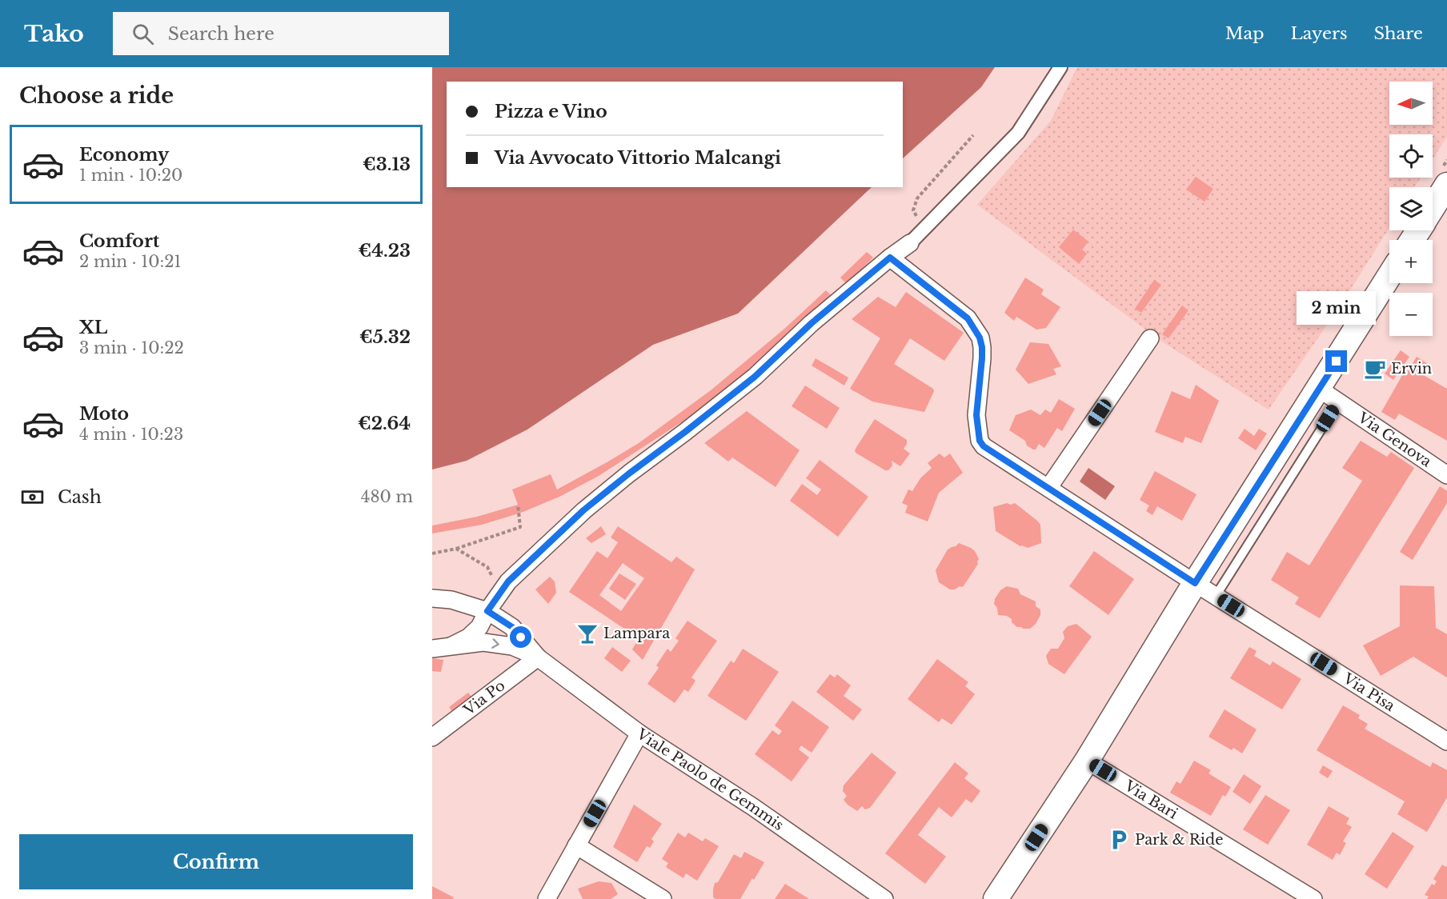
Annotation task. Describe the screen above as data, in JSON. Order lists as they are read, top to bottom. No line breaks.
{"streets":{"street":["Via Genova","Via Pisa","Via Po","Viale Paolo de Gemmis","Via Bari"]},"crossings":[["Via Po","Viale Paolo de Gemmis"]],"places":{"cafe":["Ervin"],"bar":["Lampara"],"parking":["Park & Ride"]},"north":"left","page":{"header":"Tako","search":"Search here","nav":["Map","Layers","Share"],"heading":"Choose a ride","map_buttons":["+","−"],"banner":["Pizza e Vino","Via Avvocato Vittorio Malcangi"],"list":[{"name":"Economy","note":"1 min · 10:20","value":"€3.13"},{"name":"Comfort","note":"2 min · 10:21","value":"€4.23"},{"name":"XL","note":"3 min · 10:22","value":"€5.32"},{"name":"Moto","note":"4 min · 10:23","value":"€2.64"}],"bubble":"2 min","pay":["Cash","480 m"],"buttons":"Confirm"}}
